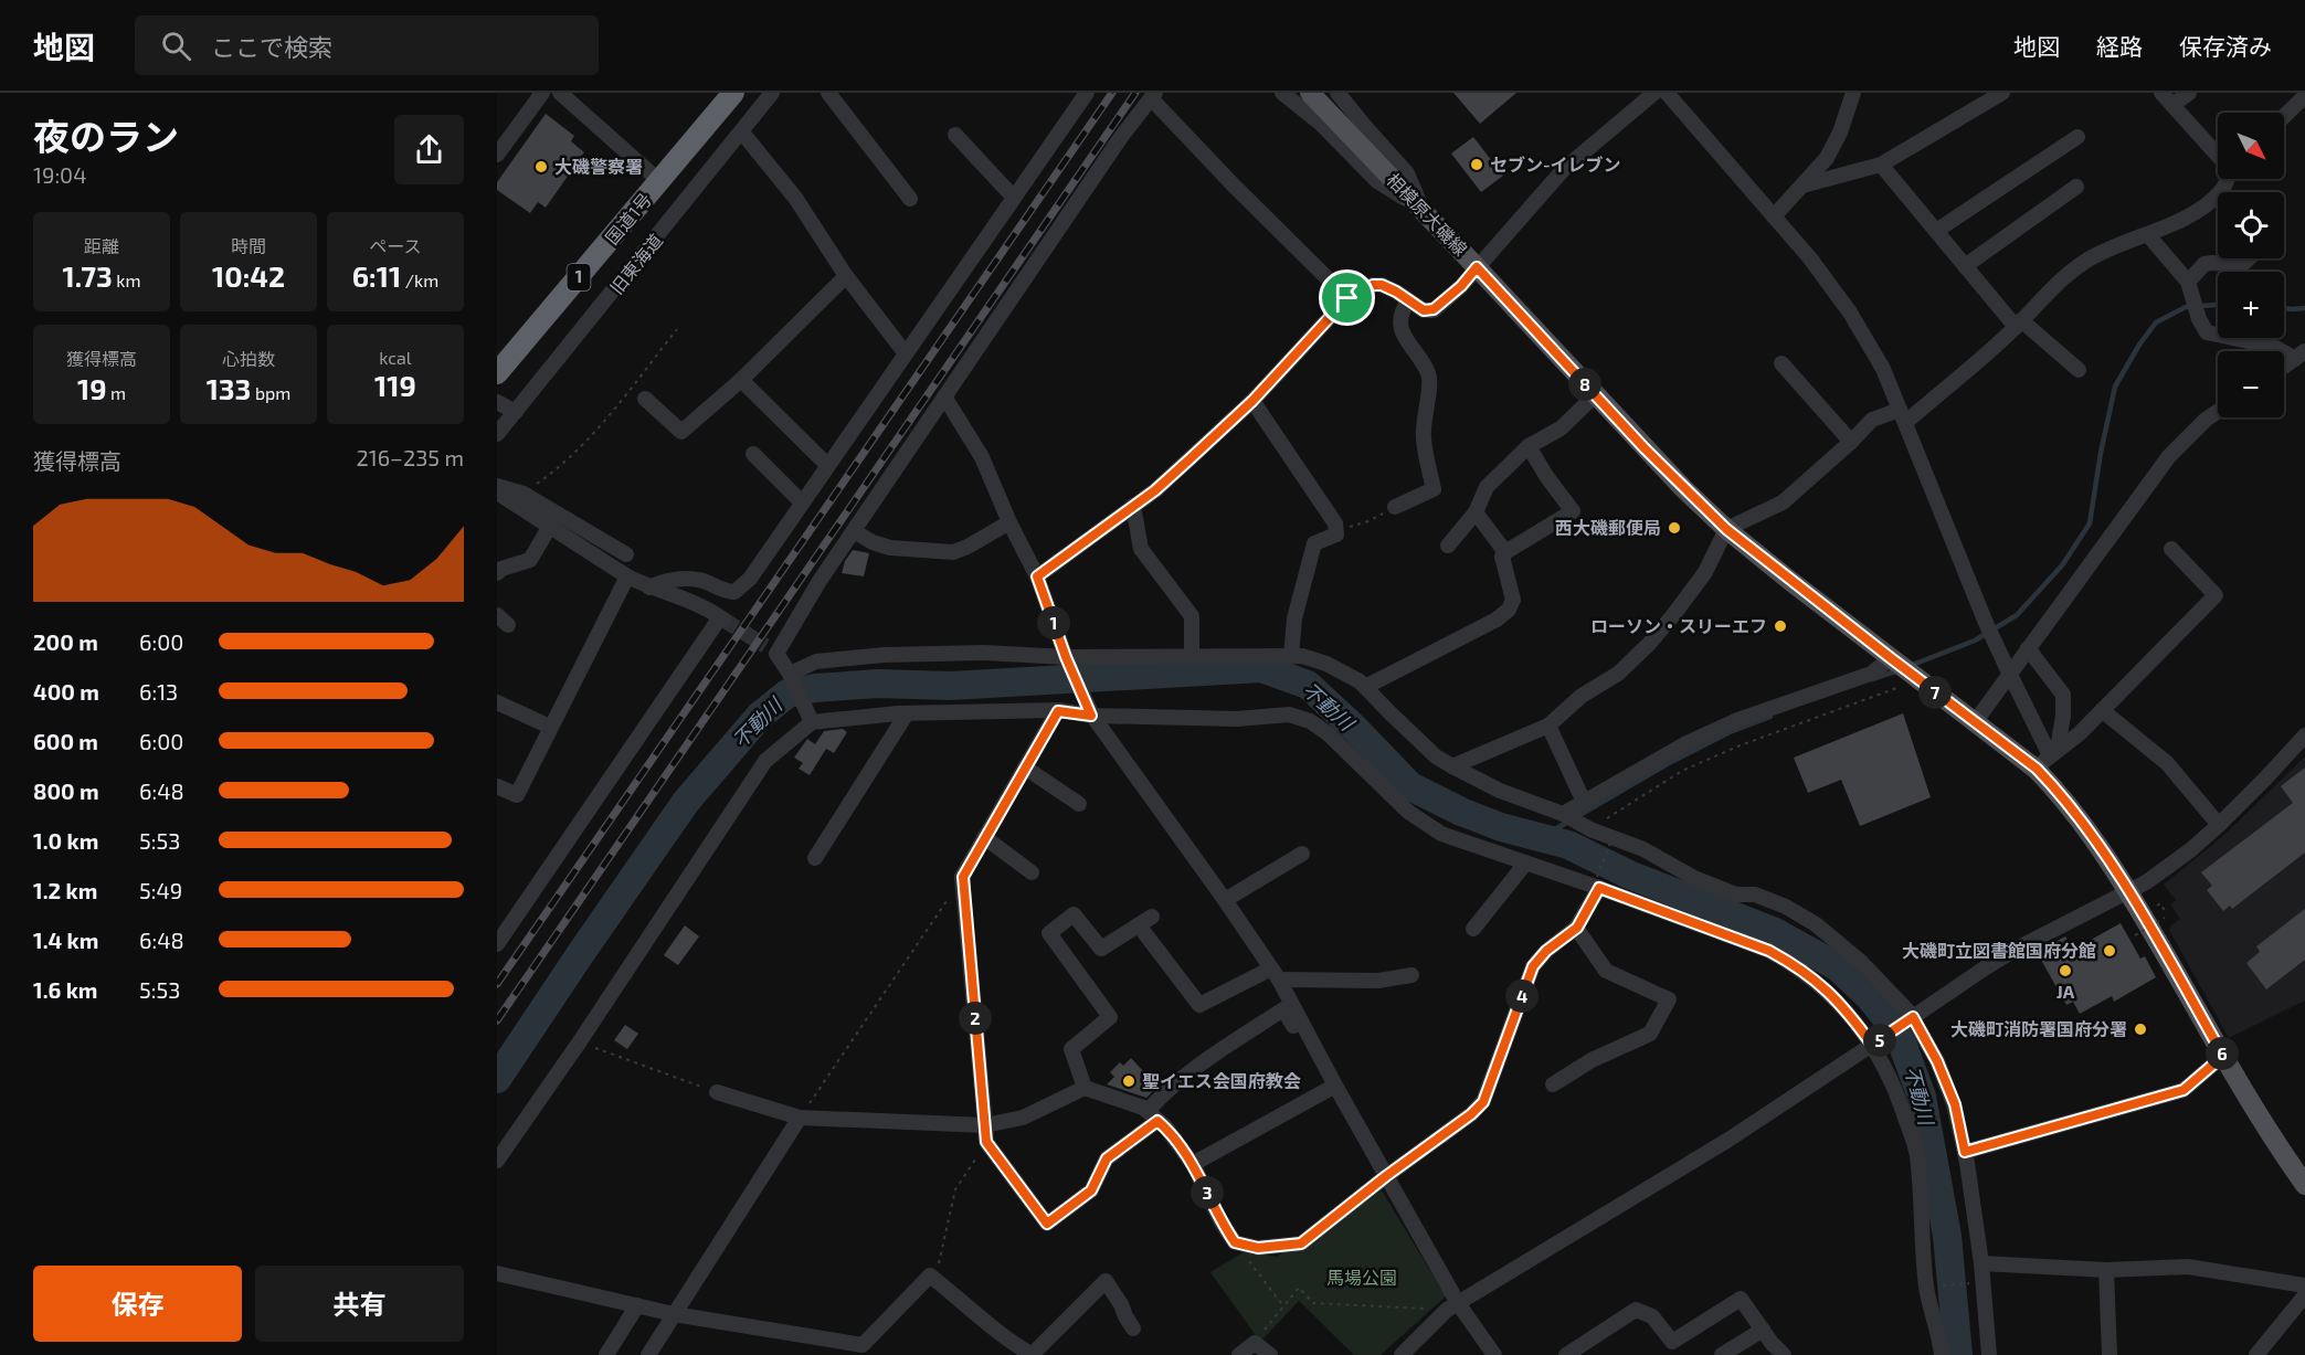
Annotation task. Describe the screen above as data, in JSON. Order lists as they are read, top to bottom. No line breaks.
{"streets":{"highway":["国道1号","1"],"main road":["相模原大磯線"],"street":["旧東海道"]},"water":["不動川"],"parks":["馬場公園"],"places":["セブン-イレブン","大磯警察署","西大磯郵便局","ローソン・スリーエフ","大磯町立図書館国府分館","JA","大磯町消防署国府分署","聖イエス会国府教会"],"north":"bottom right","page":{"header":"地図","search":"ここで検索","nav":["地図","経路","保存済み"],"heading":["夜のラン","19:04"],"map_buttons":["+","−"],"stats":[["距離","1.73 km"],["時間","10:42"],["ペース","6:11 /km"],["獲得標高","19 m"],["心拍数","133 bpm"],["kcal","119"]],"pins":["8","1","7","4","2","5","6","3"],"chart":["獲得標高","216–235 m"],"list":[{"name":"200 m","note":"6:00"},{"name":"400 m","note":"6:13"},{"name":"600 m","note":"6:00"},{"name":"800 m","note":"6:48"},{"name":"1.0 km","note":"5:53"},{"name":"1.2 km","note":"5:49"},{"name":"1.4 km","note":"6:48"},{"name":"1.6 km","note":"5:53"}],"buttons":["保存","共有"]}}
